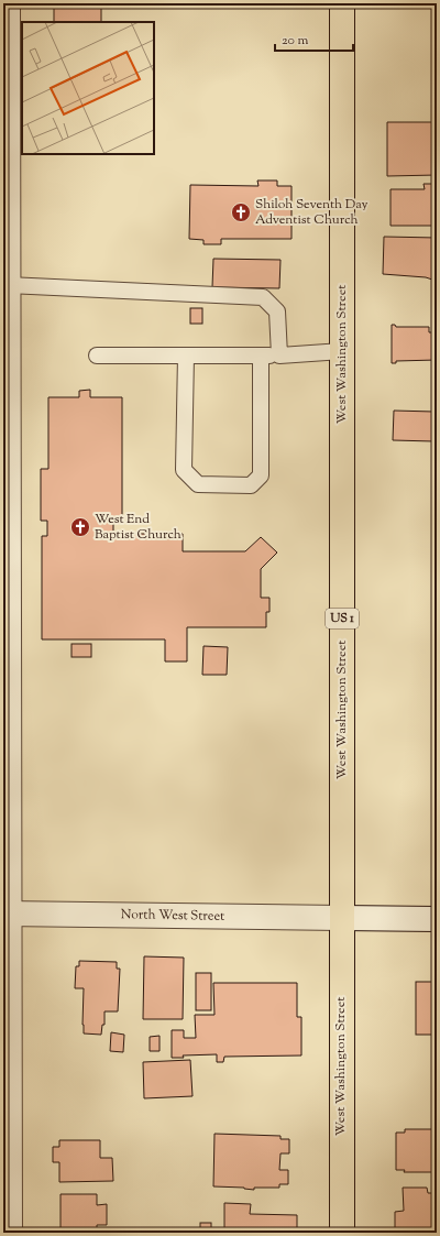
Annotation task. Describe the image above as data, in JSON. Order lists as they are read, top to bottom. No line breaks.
{"streets":{"main road":["West Washington Street","US 1"],"street":["North West Street"]},"crossings":[["West Washington Street","North West Street"]],"places":{"church":["Shiloh Seventh Day Adventist Church","West End Baptist Church"]},"scale_bar":"20 m"}
